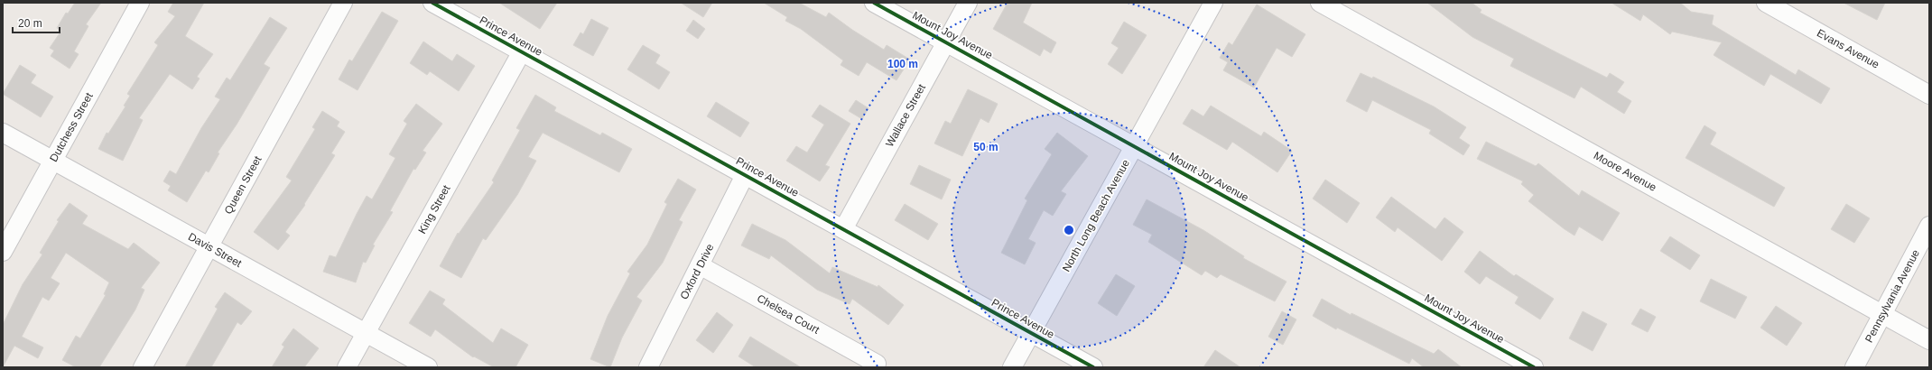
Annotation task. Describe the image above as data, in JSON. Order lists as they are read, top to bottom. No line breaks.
{"streets":{"street":["Mount Joy Avenue","Prince Avenue","Evans Avenue","Wallace Street","Dutchess Street","Moore Avenue","Queen Street","King Street","North Long Beach Avenue","Davis Street","Oxford Drive","Pennsylvania Avenue","Chelsea Court"]},"crossings":[["Mount Joy Avenue","Wallace Street"],["Mount Joy Avenue","North Long Beach Avenue"],["Prince Avenue","Wallace Street"],["Prince Avenue","King Street"],["Prince Avenue","North Long Beach Avenue"],["Prince Avenue","Oxford Drive"],["Dutchess Street","Davis Street"],["Moore Avenue","Pennsylvania Avenue"],["Queen Street","Davis Street"],["King Street","Davis Street"],["Oxford Drive","Chelsea Court"]],"scale_bar":"20 m","rings":["100 m","50 m"]}
